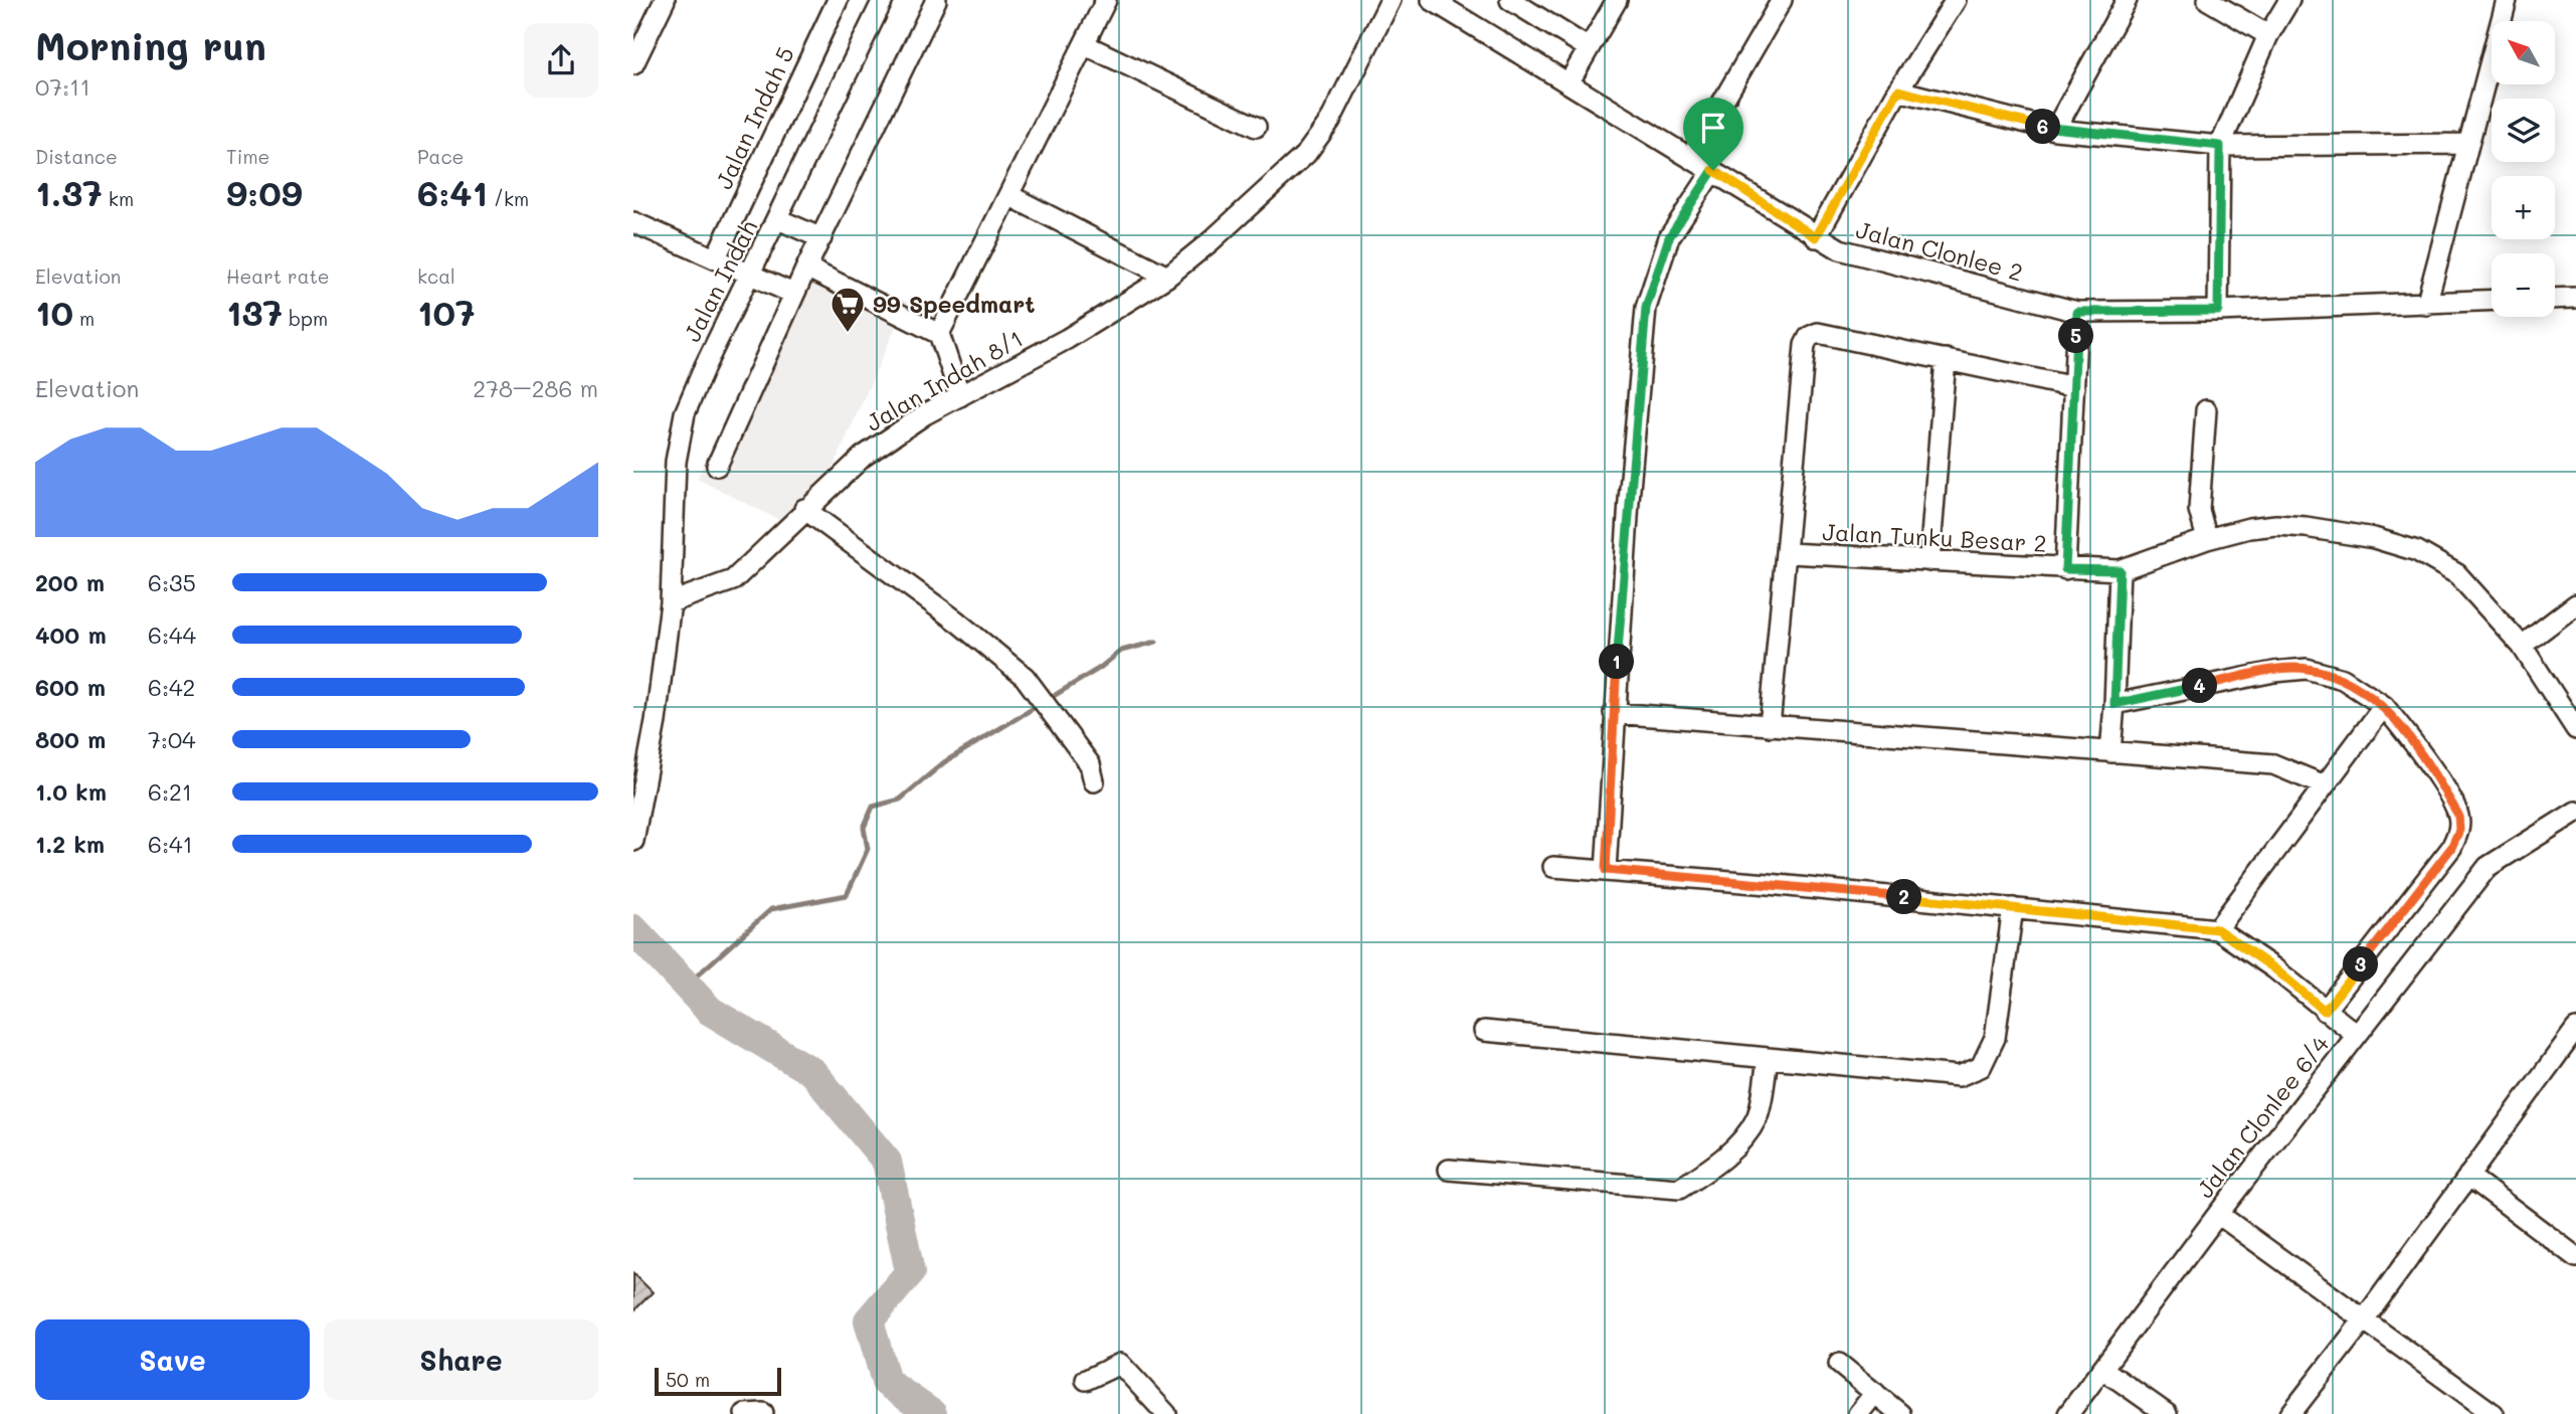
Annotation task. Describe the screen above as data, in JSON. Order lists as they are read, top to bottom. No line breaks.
{"streets":{"street":["Jalan Indah 5","Jalan Clonlee 2","Jalan Indah","Jalan Indah 8/1","Jalan Tunku Besar 2","Jalan Clonlee 6/4"]},"crossings":[["Jalan Indah","Jalan Indah 8/1"]],"places":{"supermarket":["99 Speedmart"]},"scale_bar":"50 m","north":"top left","page":{"heading":["Morning run","07:11"],"map_buttons":["+","−"],"pins":["6","5","1","4","2","3"],"stats":[["Distance","1.37 km"],["Time","9:09"],["Pace","6:41 /km"],["Elevation","10 m"],["Heart rate","137 bpm"],["kcal","107"]],"chart":["Elevation","278–286 m"],"list":[{"name":"200 m","note":"6:35"},{"name":"400 m","note":"6:44"},{"name":"600 m","note":"6:42"},{"name":"800 m","note":"7:04"},{"name":"1.0 km","note":"6:21"},{"name":"1.2 km","note":"6:41"}],"buttons":["Save","Share"],"scale":"50 m"}}
